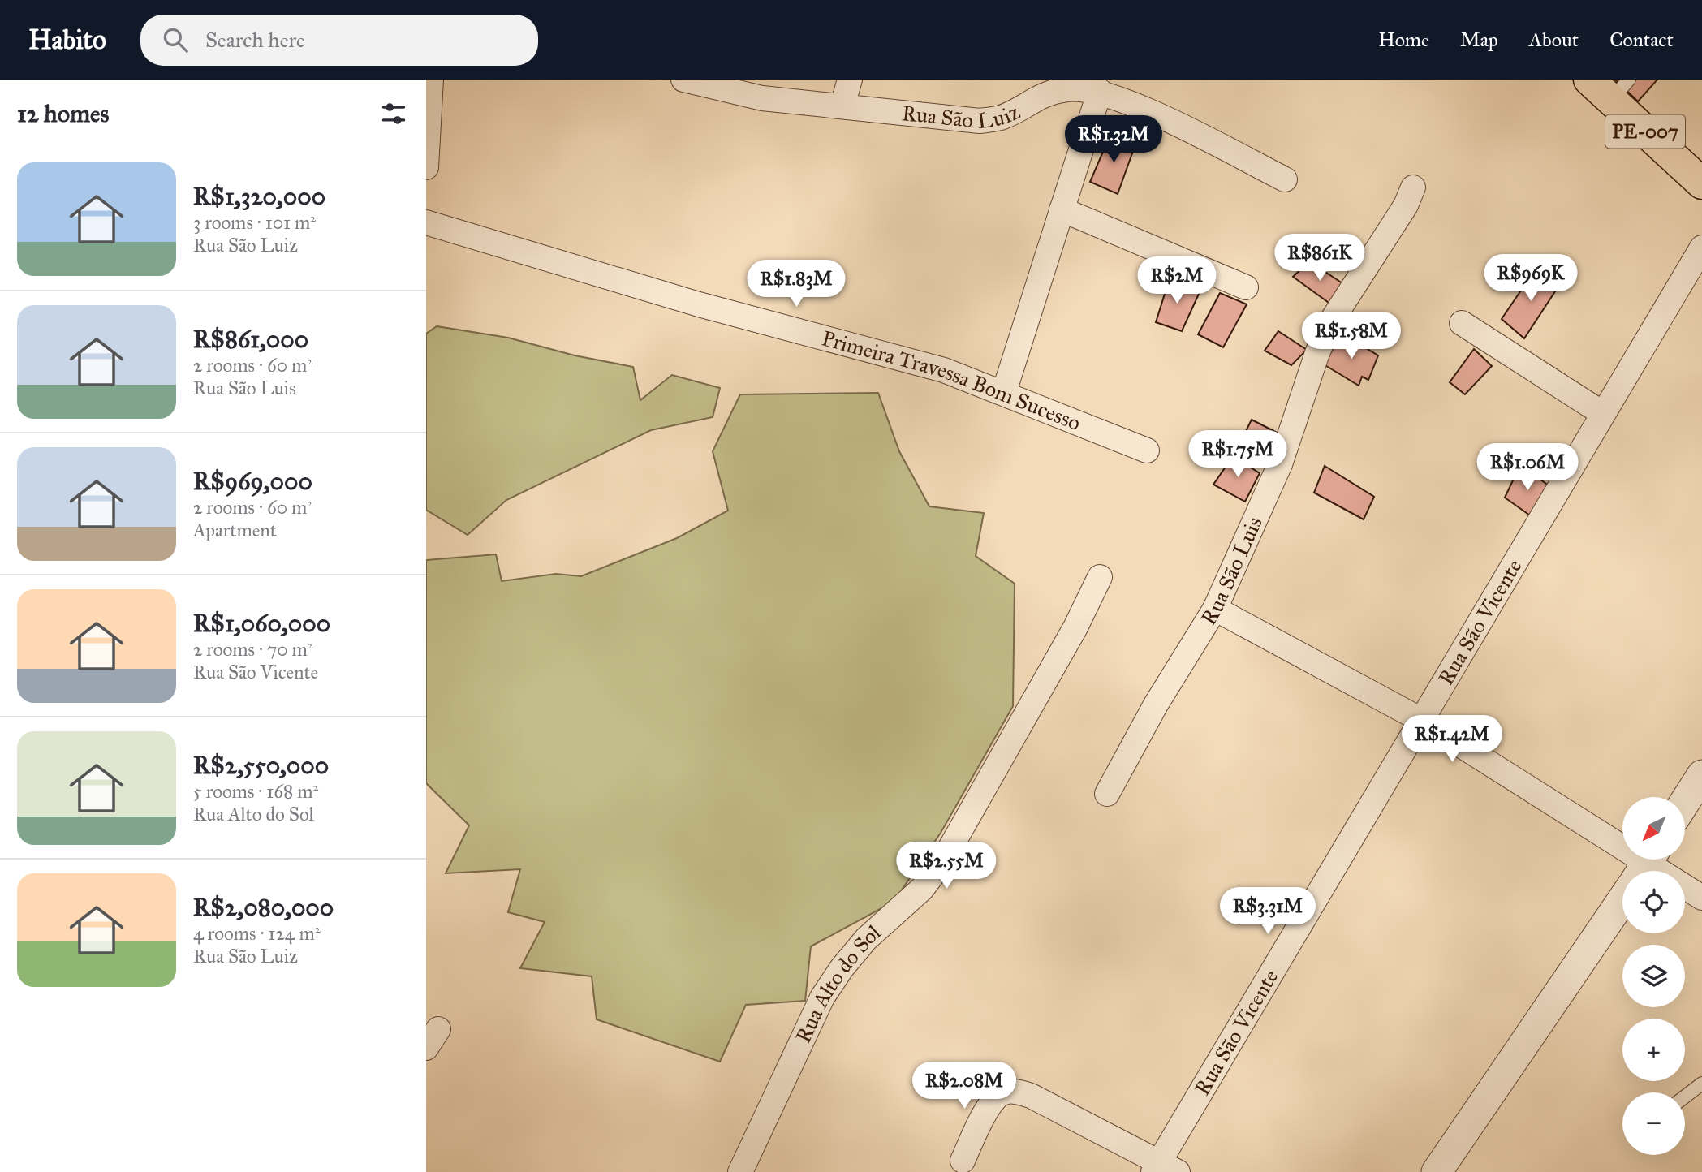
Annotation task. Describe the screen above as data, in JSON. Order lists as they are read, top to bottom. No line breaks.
{"streets":{"main road":["PE-007"],"street":["Rua São Luiz","Primeira Travessa Bom Sucesso","Rua São Luis","Rua São Vicente","Rua Alto do Sol"]},"north":"bottom left","page":{"header":"Habito","search":"Search here","nav":["Home","Map","About","Contact"],"heading":"12 homes","price":["R$1.32M","R$861K","R$969K","R$2M","R$1.83M","R$1.58M","R$1.75M","R$1.06M","R$1.42M","R$2.55M","R$3.31M","R$2.08M"],"list":[{"name":"R$1,320,000","note":"3 rooms · 101 m² · Rua São Luiz"},{"name":"R$861,000","note":"2 rooms · 60 m² · Rua São Luis"},{"name":"R$969,000","note":"2 rooms · 60 m² · Apartment"},{"name":"R$1,060,000","note":"2 rooms · 70 m² · Rua São Vicente"},{"name":"R$2,550,000","note":"5 rooms · 168 m² · Rua Alto do Sol"},{"name":"R$2,080,000","note":"4 rooms · 124 m² · Rua São Luiz"}],"map_buttons":["+","−"]}}
